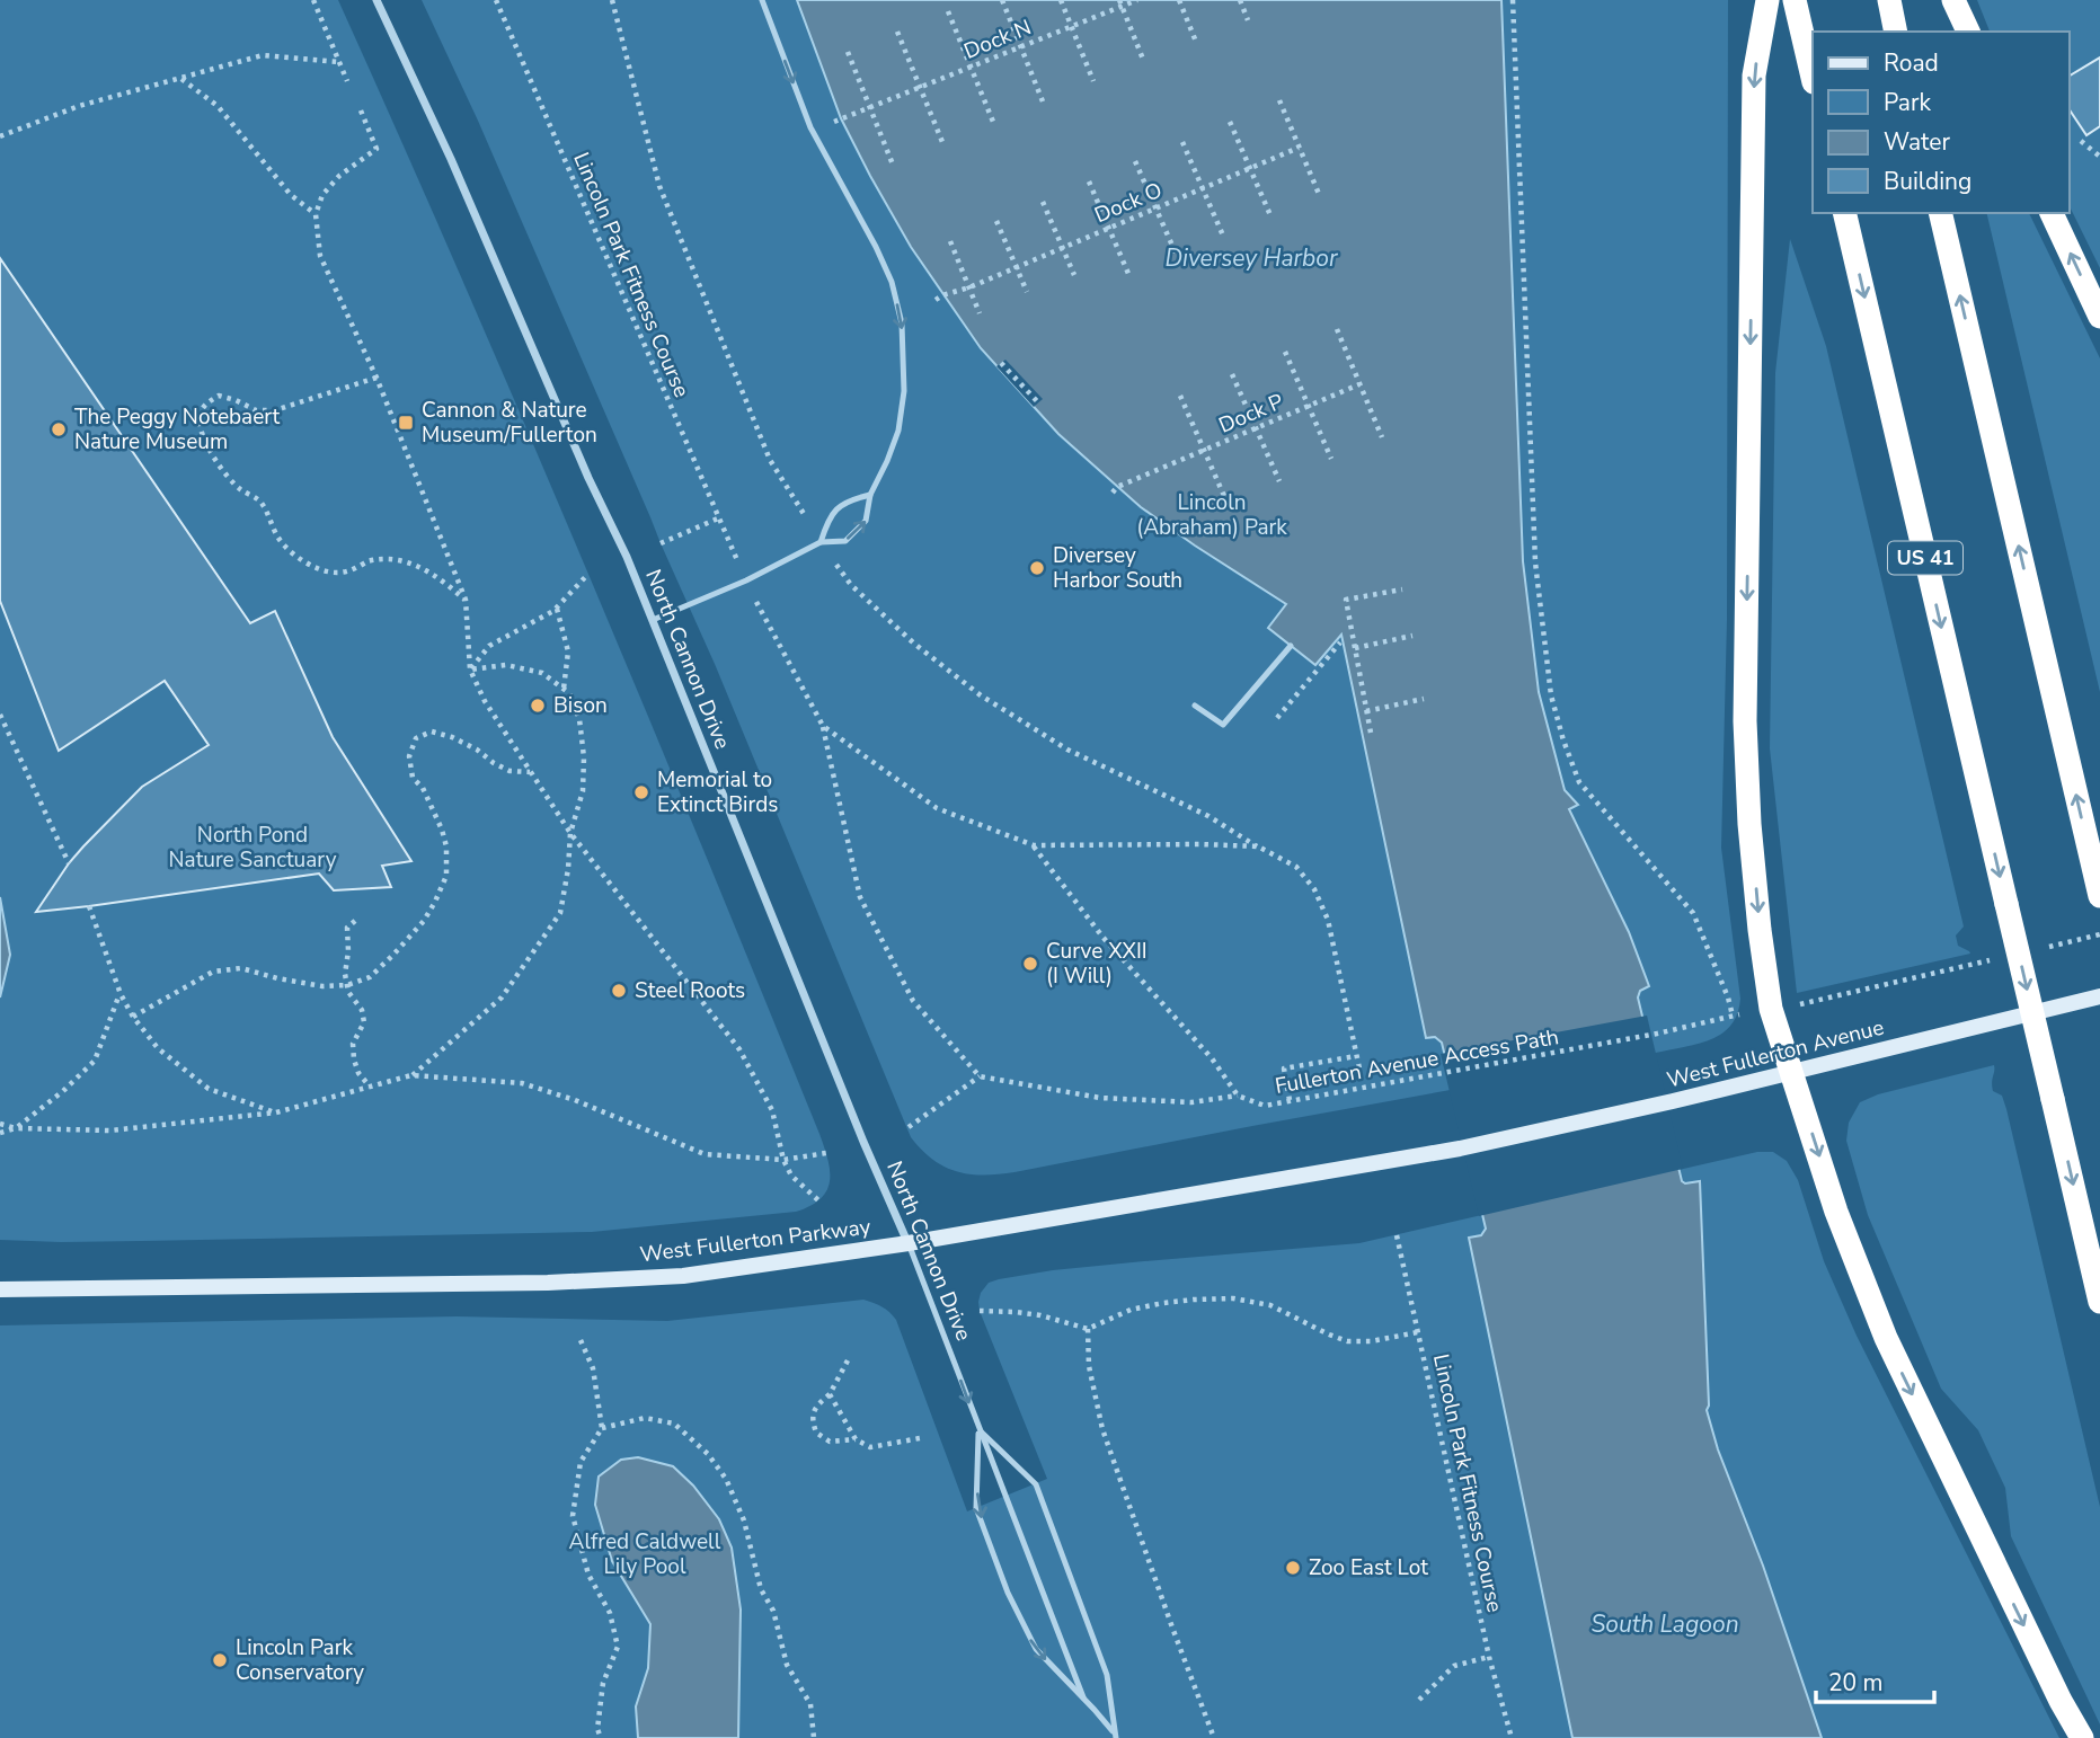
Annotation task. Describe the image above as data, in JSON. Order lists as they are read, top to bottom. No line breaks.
{"streets":{"highway":["US 41"],"main road":["West Fullerton Avenue","West Fullerton Parkway"],"street":["North Cannon Drive"],"path":["Dock N","Dock O","Lincoln Park Fitness Course","Dock P","Fullerton Avenue Access Path"]},"crossings":[["North Cannon Drive","West Fullerton Parkway"],["West Fullerton Avenue","West Fullerton Parkway"]],"water":["Diversey Harbor","South Lagoon"],"parks":["Lincoln (Abraham) Park","North Pond Nature Sanctuary","Alfred Caldwell Lily Pool"],"places":{"transit":["Cannon & Nature Museum/Fullerton"],"other":["The Peggy Notebaert Nature Museum","Diversey Harbor South","Bison","Memorial to Extinct Birds","Curve XXII (I Will)","Steel Roots","Zoo East Lot","Lincoln Park Conservatory"]},"legend":["Road","Park","Water","Building"],"scale_bar":"20 m"}
